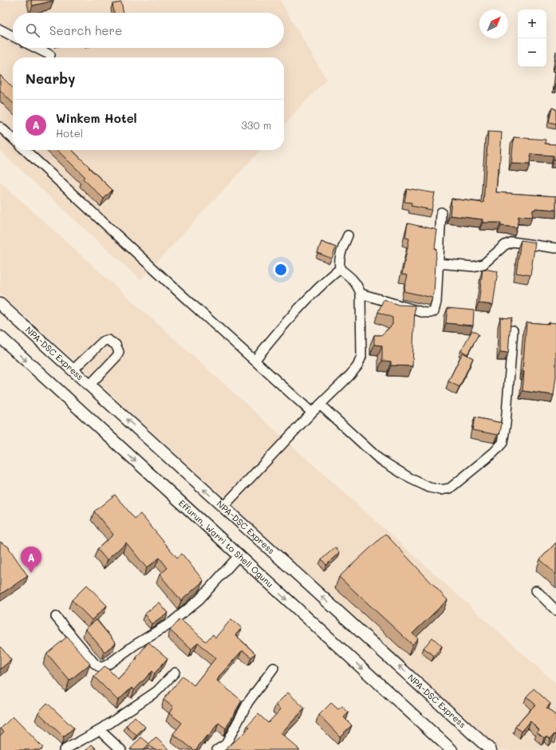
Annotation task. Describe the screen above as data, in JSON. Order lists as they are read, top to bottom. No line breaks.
{"streets":{"main road":["NPA-DSC Express","Effurun, Warri to Shell Ogunu"]},"one_way":["NPA-DSC Express","Effurun, Warri to Shell Ogunu"],"north":"top right","page":{"map_buttons":["+","−"],"search":"Search here","heading":"Nearby","list":[{"mark":"A","name":"Winkem Hotel","note":"Hotel","value":"330 m"}],"pins":"A"}}
